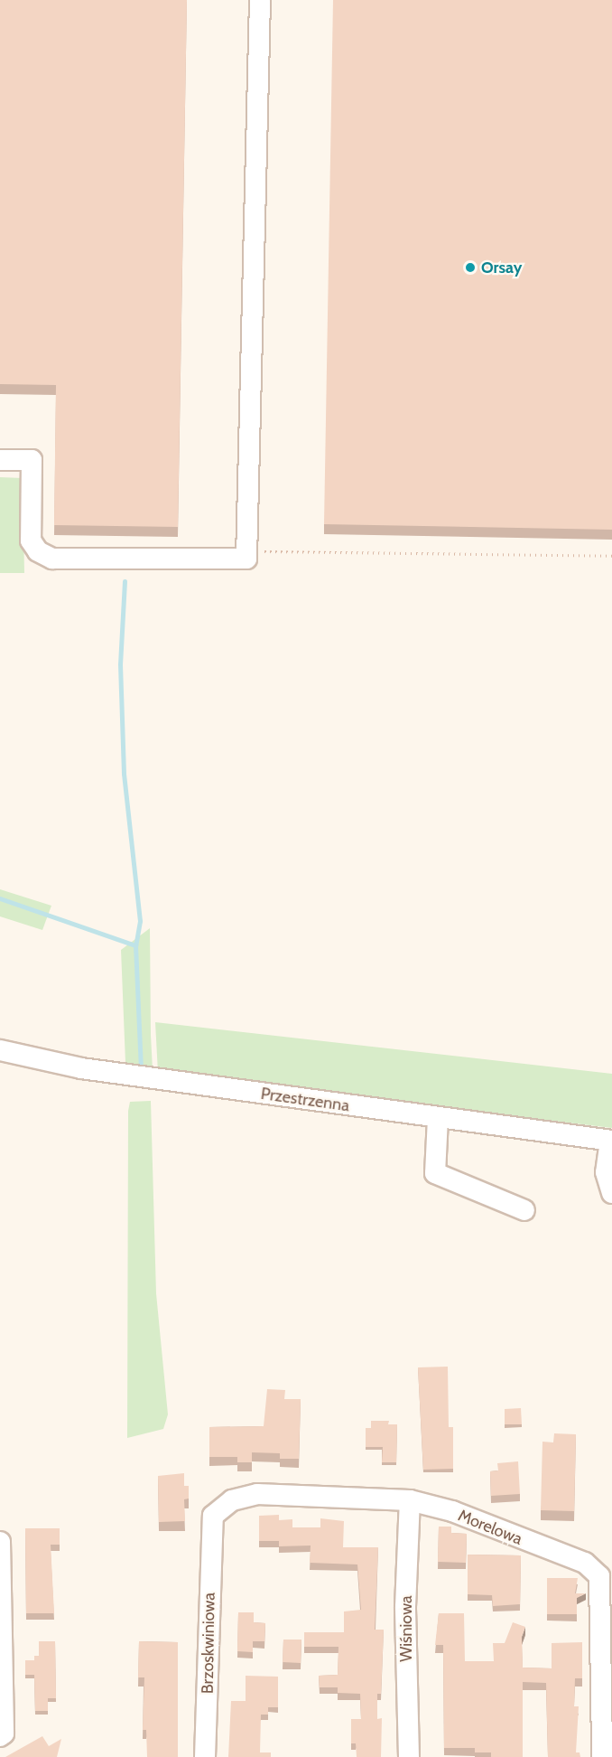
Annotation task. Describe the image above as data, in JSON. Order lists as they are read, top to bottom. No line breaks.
{"streets":{"street":["Przestrzenna","Morelowa","Wiśniowa","Brzoskwiniowa"]},"crossings":[["Morelowa","Wiśniowa"],["Morelowa","Brzoskwiniowa"]],"places":["Orsay"]}
